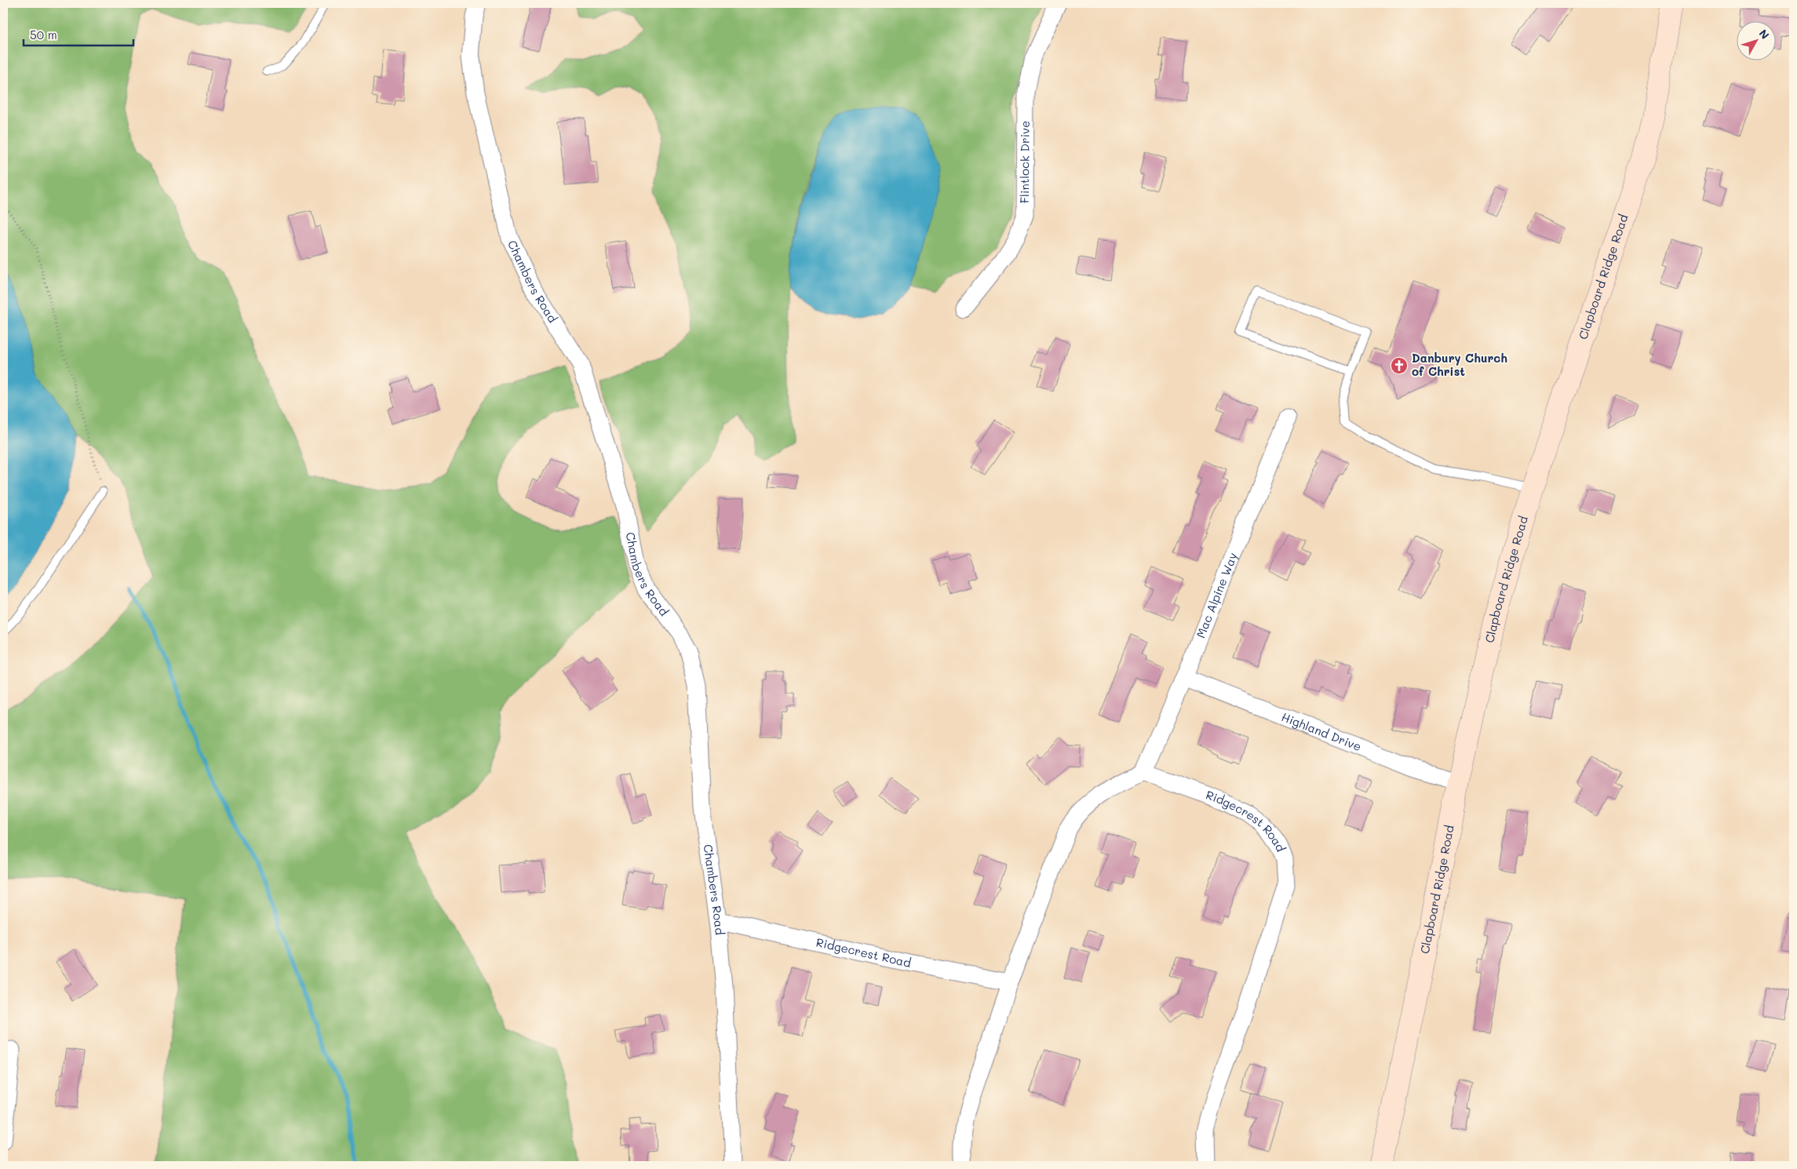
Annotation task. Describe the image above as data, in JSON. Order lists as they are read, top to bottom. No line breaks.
{"streets":{"main road":["Clapboard Ridge Road"],"street":["Flintlock Drive","Chambers Road","Mac Alpine Way","Highland Drive","Ridgecrest Road"]},"crossings":[["Clapboard Ridge Road","Highland Drive"],["Chambers Road","Ridgecrest Road"],["Mac Alpine Way","Highland Drive"],["Mac Alpine Way","Ridgecrest Road"]],"places":{"church":["Danbury Church of Christ"]},"scale_bar":"50 m","north":"top right"}
